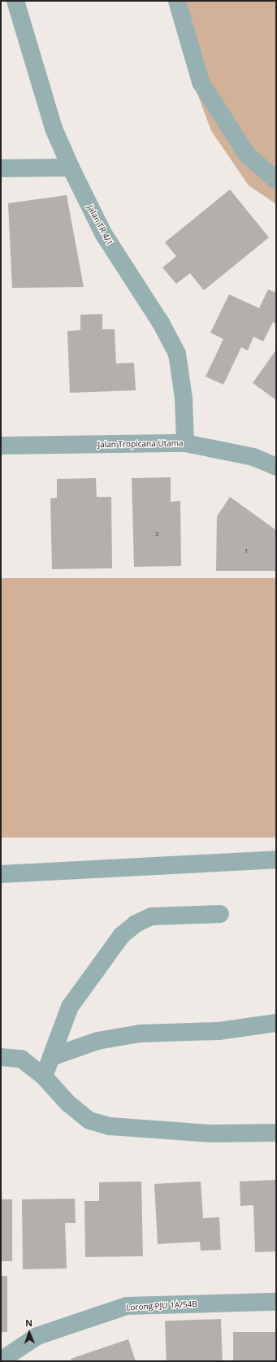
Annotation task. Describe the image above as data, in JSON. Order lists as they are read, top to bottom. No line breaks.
{"streets":{"street":["Jalan TR 4/1","Jalan Tropicana Utama","Lorong PJU 1A/54B"]},"crossings":[["Jalan TR 4/1","Jalan Tropicana Utama"]],"house_numbers":["3","1"],"north":"top"}
